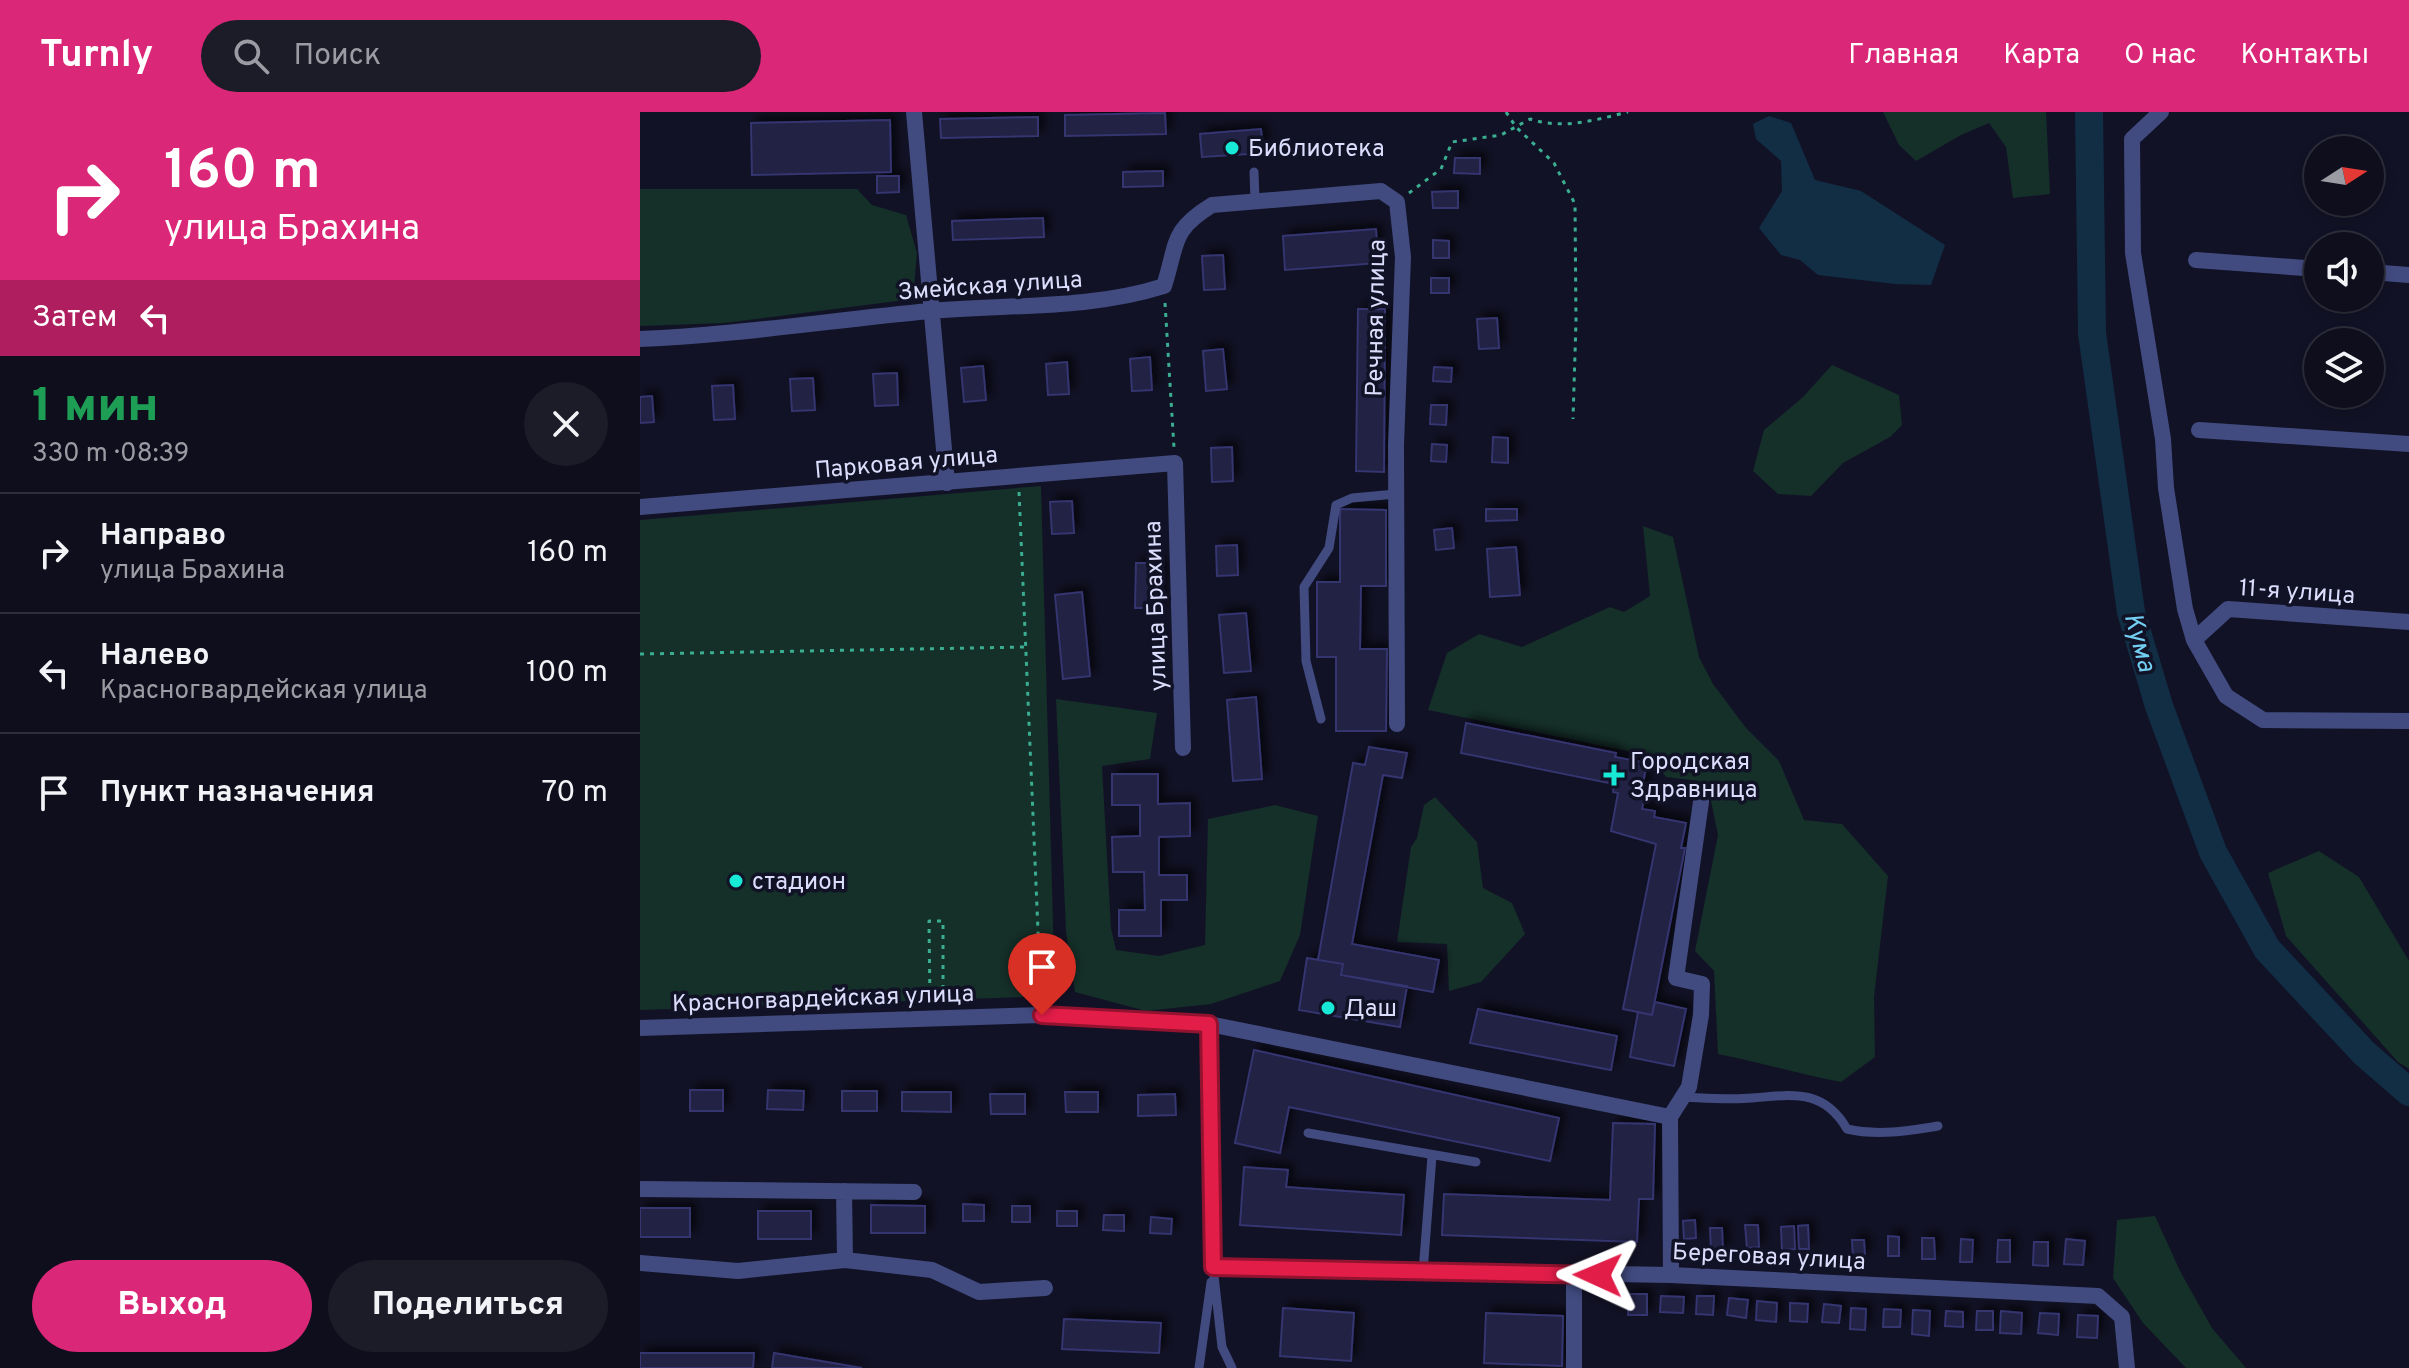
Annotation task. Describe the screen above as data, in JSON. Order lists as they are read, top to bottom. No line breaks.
{"streets":{"street":["Змейская улица","Речная улица","Парковая улица","11-я улица","улица Брахина","Красногвардейская улица","Береговая улица"]},"crossings":[["Парковая улица","улица Брахина"]],"water":["Кума"],"places":{"other":["Библиотека","стадион","Даш"],"health":["Городская Здравница"]},"north":"right","page":{"header":"Turnly","search":"Поиск","nav":["Главная","Карта","О нас","Контакты"],"turn":["160 m","улица Брахина"],"then":"Затем","heading":["1 мин","330 m · 08:39"],"list":[{"name":"Направо","note":"улица Брахина","value":"160 m"},{"name":"Налево","note":"Красногвардейская улица","value":"100 m"},{"name":"Пункт назначения","value":"70 m"}],"buttons":["Выход","Поделиться"]}}
